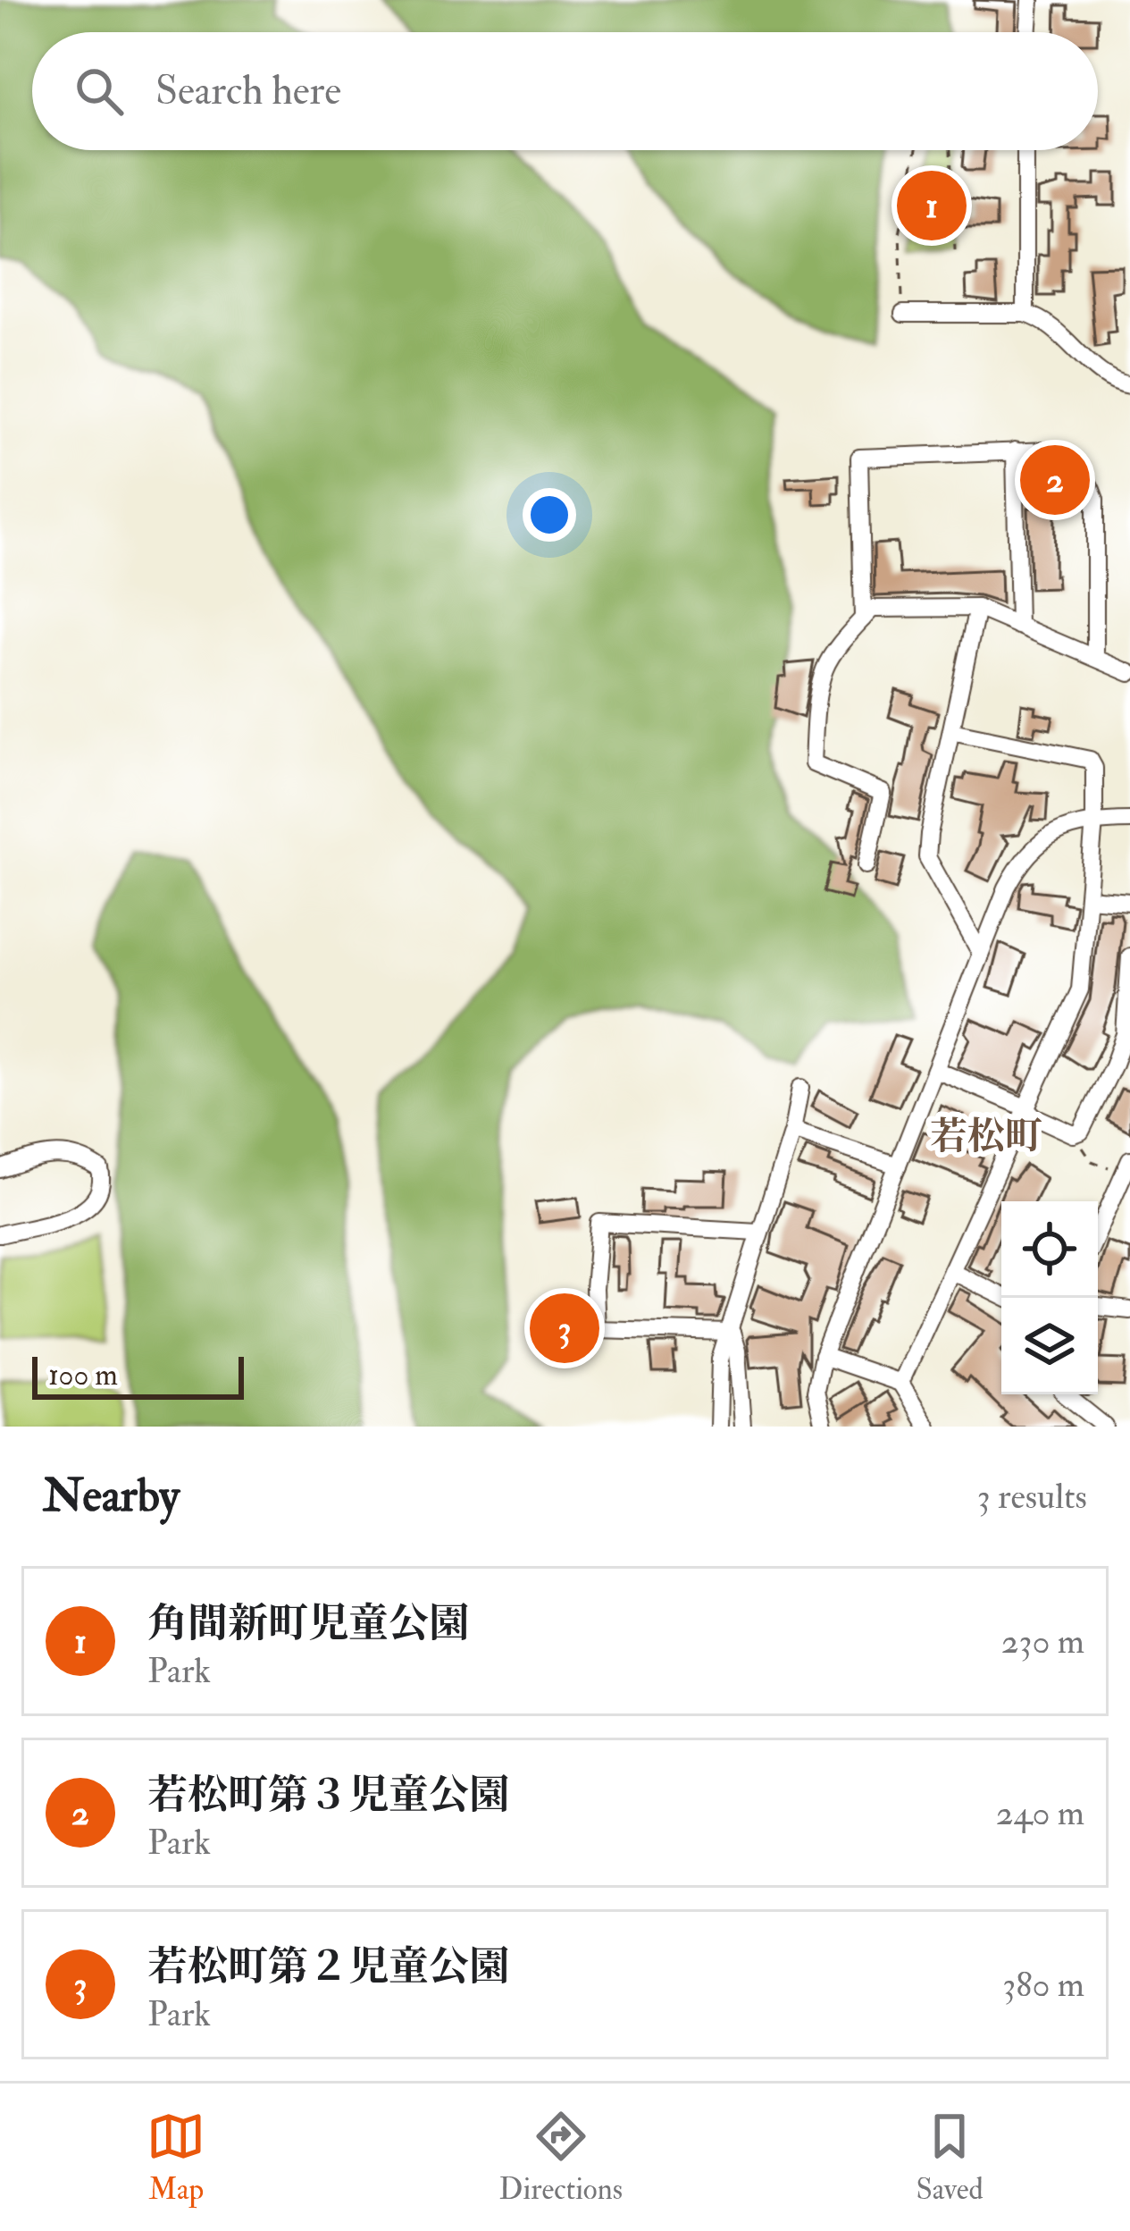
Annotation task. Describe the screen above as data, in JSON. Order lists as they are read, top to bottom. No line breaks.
{"districts":["若松町"],"scale_bar":"100 m","page":{"search":"Search here","pins":["1","2","3"],"scale":"100 m","heading":["Nearby","3 results"],"list":[{"mark":"1","name":"角間新町児童公園","note":"Park","value":"230 m"},{"mark":"2","name":"若松町第３児童公園","note":"Park","value":"240 m"},{"mark":"3","name":"若松町第２児童公園","note":"Park","value":"380 m"}],"nav":["Map","Directions","Saved"]}}
